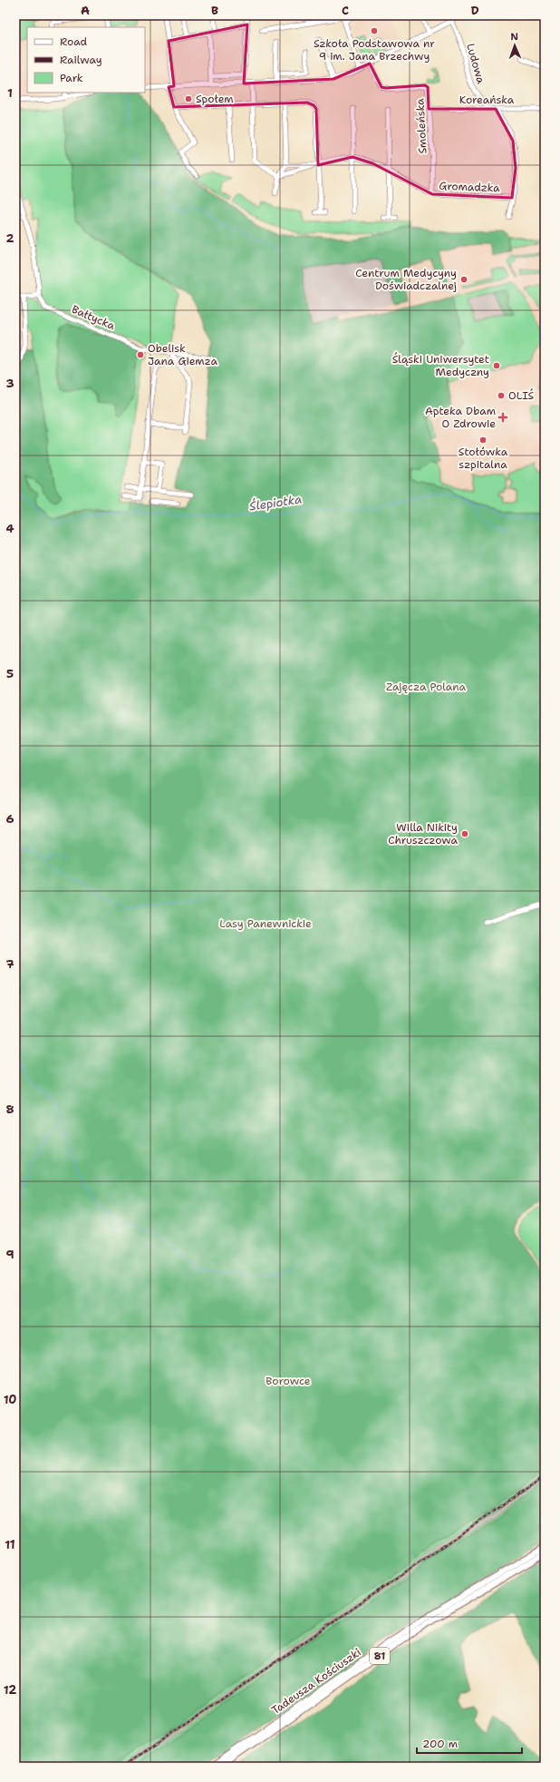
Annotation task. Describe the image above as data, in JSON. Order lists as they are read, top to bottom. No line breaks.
{"streets":{"main road":["81","Tadeusza Kościuszki"],"street":["Ludowa","Koreańska","Smoleńska","Gromadzka","Bałtycka"]},"crossings":[["Ludowa","Koreańska"],["Koreańska","Smoleńska"],["Smoleńska","Gromadzka"]],"water":["Ślepiotka"],"parks":["Zajęcza Polana","Lasy Panewnickie","Borowce"],"places":{"other":["Szkoła Podstawowa nr 9 im. Jana Brzechwy","Społem","Centrum Medycyny Doświadczalnej","Obelisk Jana Giemza","Śląski Uniwersytet Medyczny","OLIŚ","Stołówka szpitalna","Willa Nikity Chruszczowa"],"health":["Apteka Dbam O Zdrowie"]},"legend":["Road","Railway","Park"],"scale_bar":"200 m","north":"top","grid":{"columns":["A","B","C","D"],"rows":["1","2","3","4","5","6","7","8","9","10","11","12"]}}
